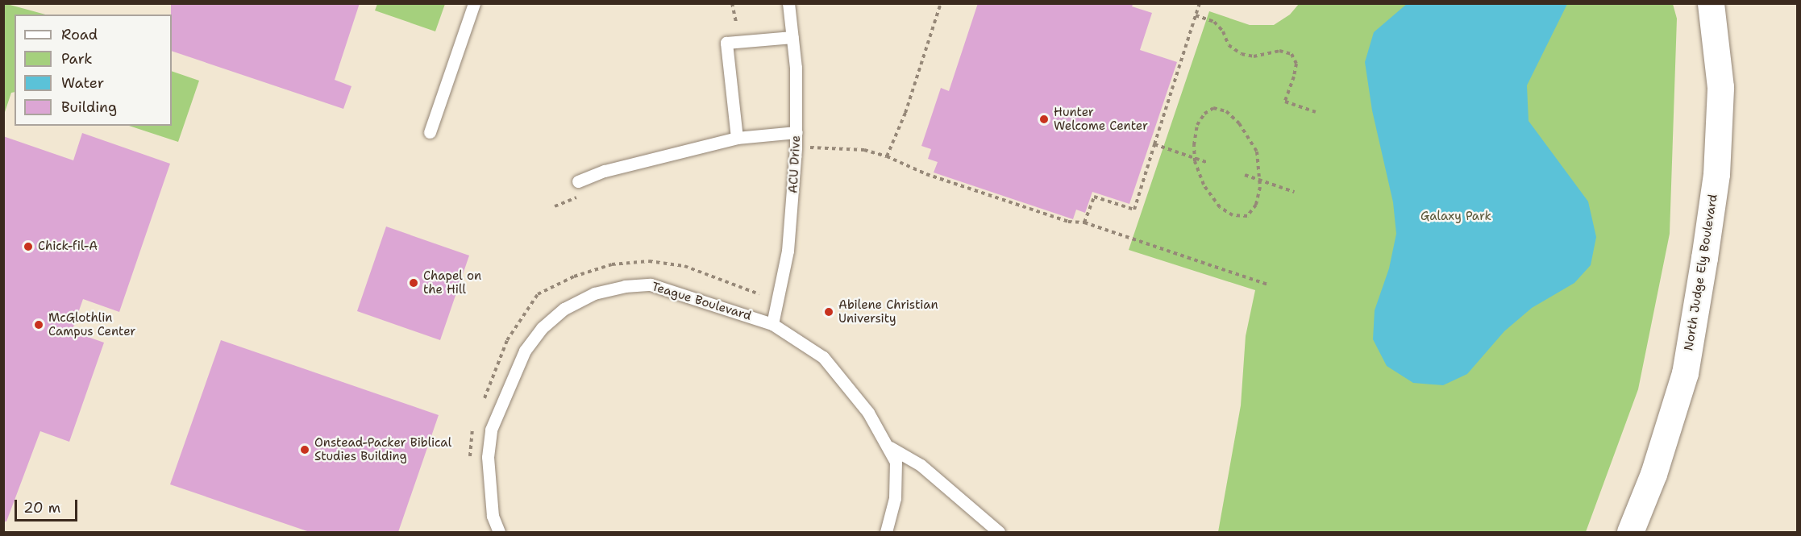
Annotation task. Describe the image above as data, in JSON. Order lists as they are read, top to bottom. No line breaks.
{"streets":{"main road":["North Judge Ely Boulevard"],"lane":["ACU Drive","Teague Boulevard"]},"crossings":[["ACU Drive","Teague Boulevard"]],"parks":["Galaxy Park"],"places":["Hunter Welcome Center","Chick-fil-A","Chapel on the Hill","Abilene Christian University","McGlothlin Campus Center","Onstead-Packer Biblical Studies Building"],"legend":["Road","Park","Water","Building"],"scale_bar":"20 m"}
